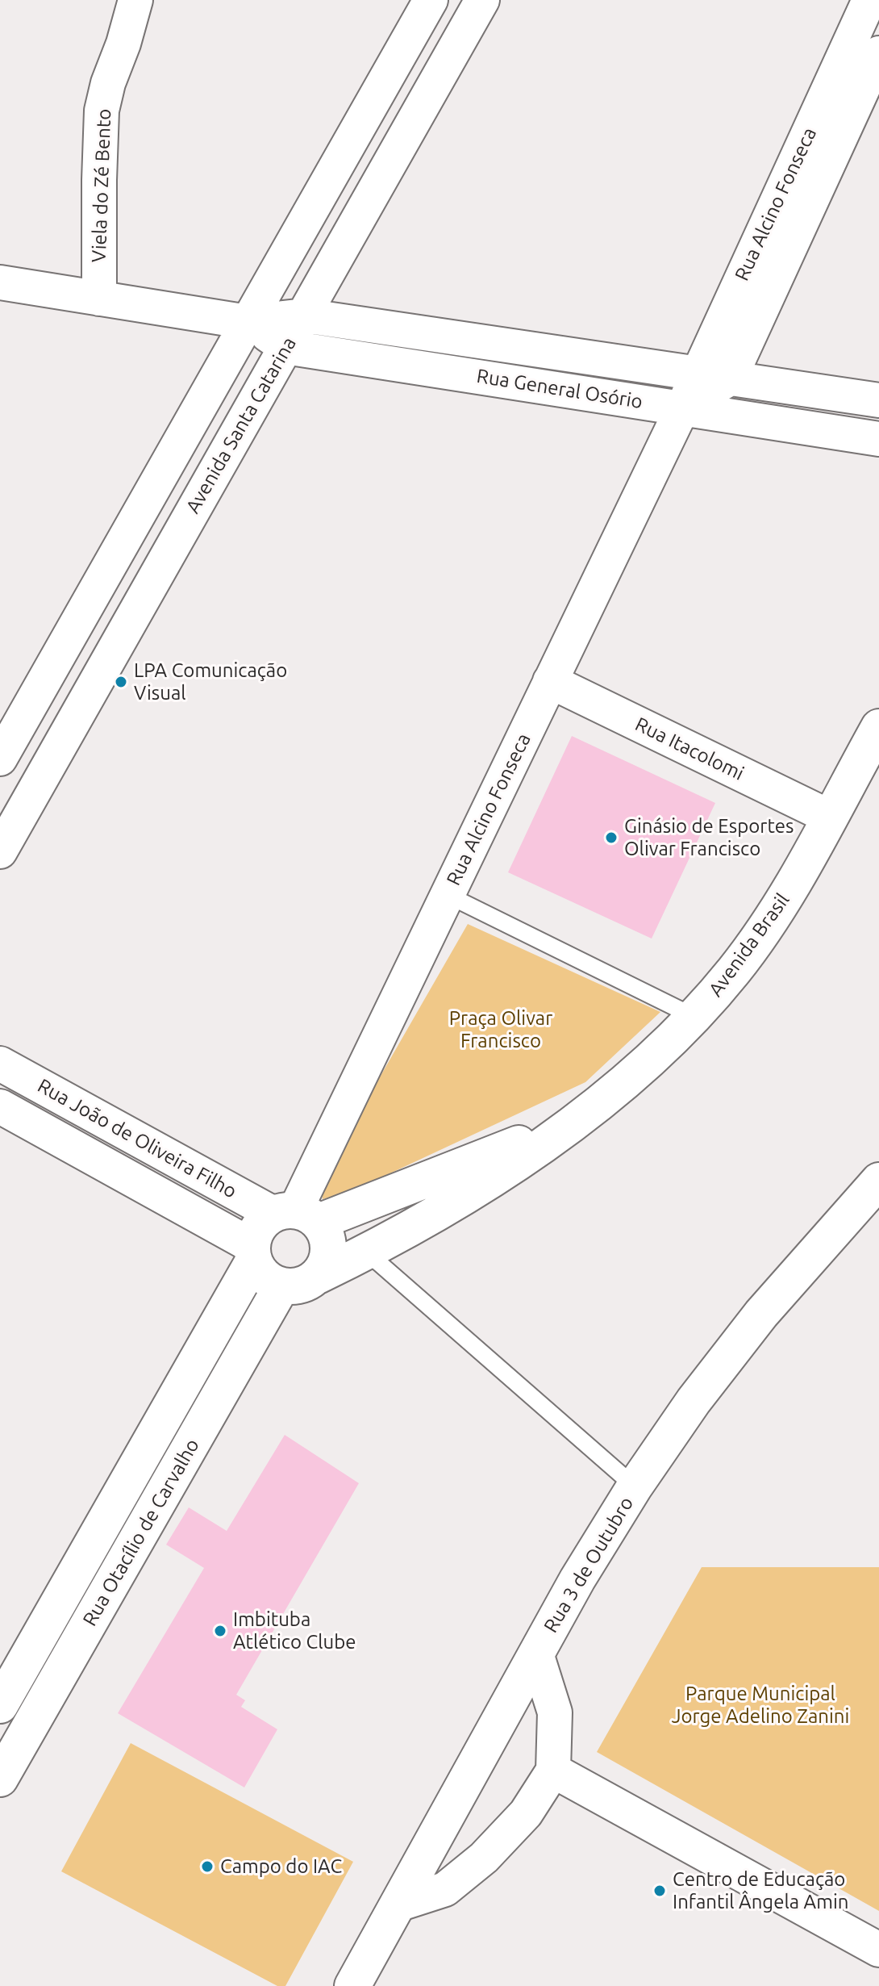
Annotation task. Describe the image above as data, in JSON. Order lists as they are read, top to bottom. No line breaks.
{"streets":{"street":["Viela do Zé Bento","Rua Alcino Fonseca","Rua General Osório","Avenida Santa Catarina","Rua Itacolomi","Avenida Brasil","Rua João de Oliveira Filho","Rua Otacílio de Carvalho","Rua 3 de Outubro"]},"crossings":[["Viela do Zé Bento","Rua General Osório"],["Rua Alcino Fonseca","Rua General Osório"],["Rua Alcino Fonseca","Rua Itacolomi"],["Rua Alcino Fonseca","Avenida Brasil"],["Rua Alcino Fonseca","Rua João de Oliveira Filho"],["Rua Alcino Fonseca","Rua Otacílio de Carvalho"],["Rua General Osório","Avenida Santa Catarina"],["Rua Itacolomi","Avenida Brasil"],["Avenida Brasil","Rua João de Oliveira Filho"],["Avenida Brasil","Rua Otacílio de Carvalho"],["Rua João de Oliveira Filho","Rua Otacílio de Carvalho"]],"parks":["Praça Olivar Francisco","Parque Municipal Jorge Adelino Zanini"],"places":["LPA Comunicação Visual","Ginásio de Esportes Olivar Francisco","Imbituba Atlético Clube","Campo do IAC","Centro de Educação Infantil Ângela Amin"]}
